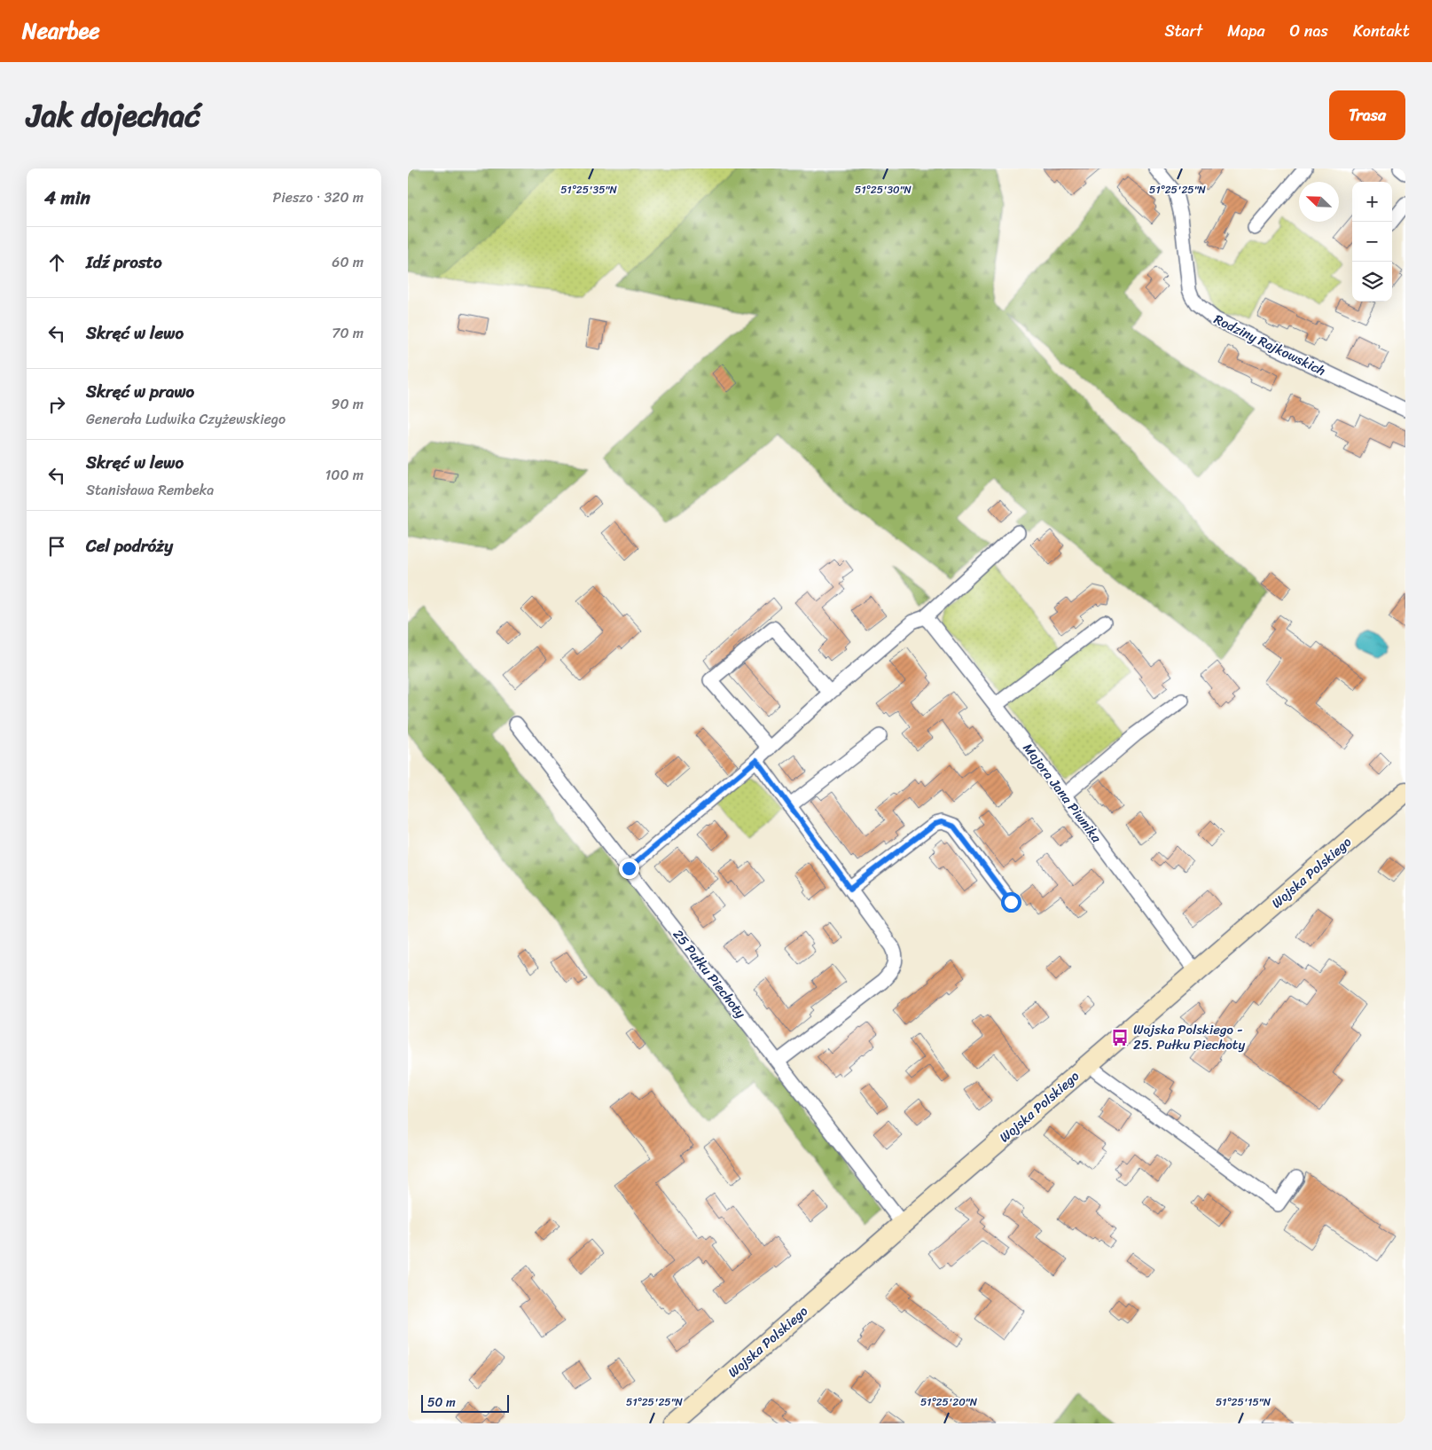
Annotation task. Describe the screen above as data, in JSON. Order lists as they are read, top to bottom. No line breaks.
{"streets":{"main road":["Wojska Polskiego"],"street":["Rodziny Rajkowskich","Majora Jana Piwnika","25 Pułku Piechoty"]},"crossings":[["Majora Jana Piwnika","Wojska Polskiego"],["Wojska Polskiego","25 Pułku Piechoty"]],"places":{"bus stop":["Wojska Polskiego - 25. Pułku Piechoty"]},"scale_bar":"50 m","north":"top left","page":{"header":"Nearbee","nav":["Start","Mapa","O nas","Kontakt"],"title":"Jak dojechać","buttons":"Trasa","heading":["4 min","Pieszo · 320 m"],"map_buttons":["+","−"],"list":[["Idź prosto","60 m"],["Skręć w lewo","70 m"],["Skręć w prawo","Generała Ludwika Czyżewskiego","90 m"],["Skręć w lewo","Stanisława Rembeka","100 m"],"Cel podróży"],"scale":"50 m"},"coordinates":["51°25'35\"N","51°25'25\"N","51°25'30\"N","51°25'20\"N","51°25'15\"N"]}
